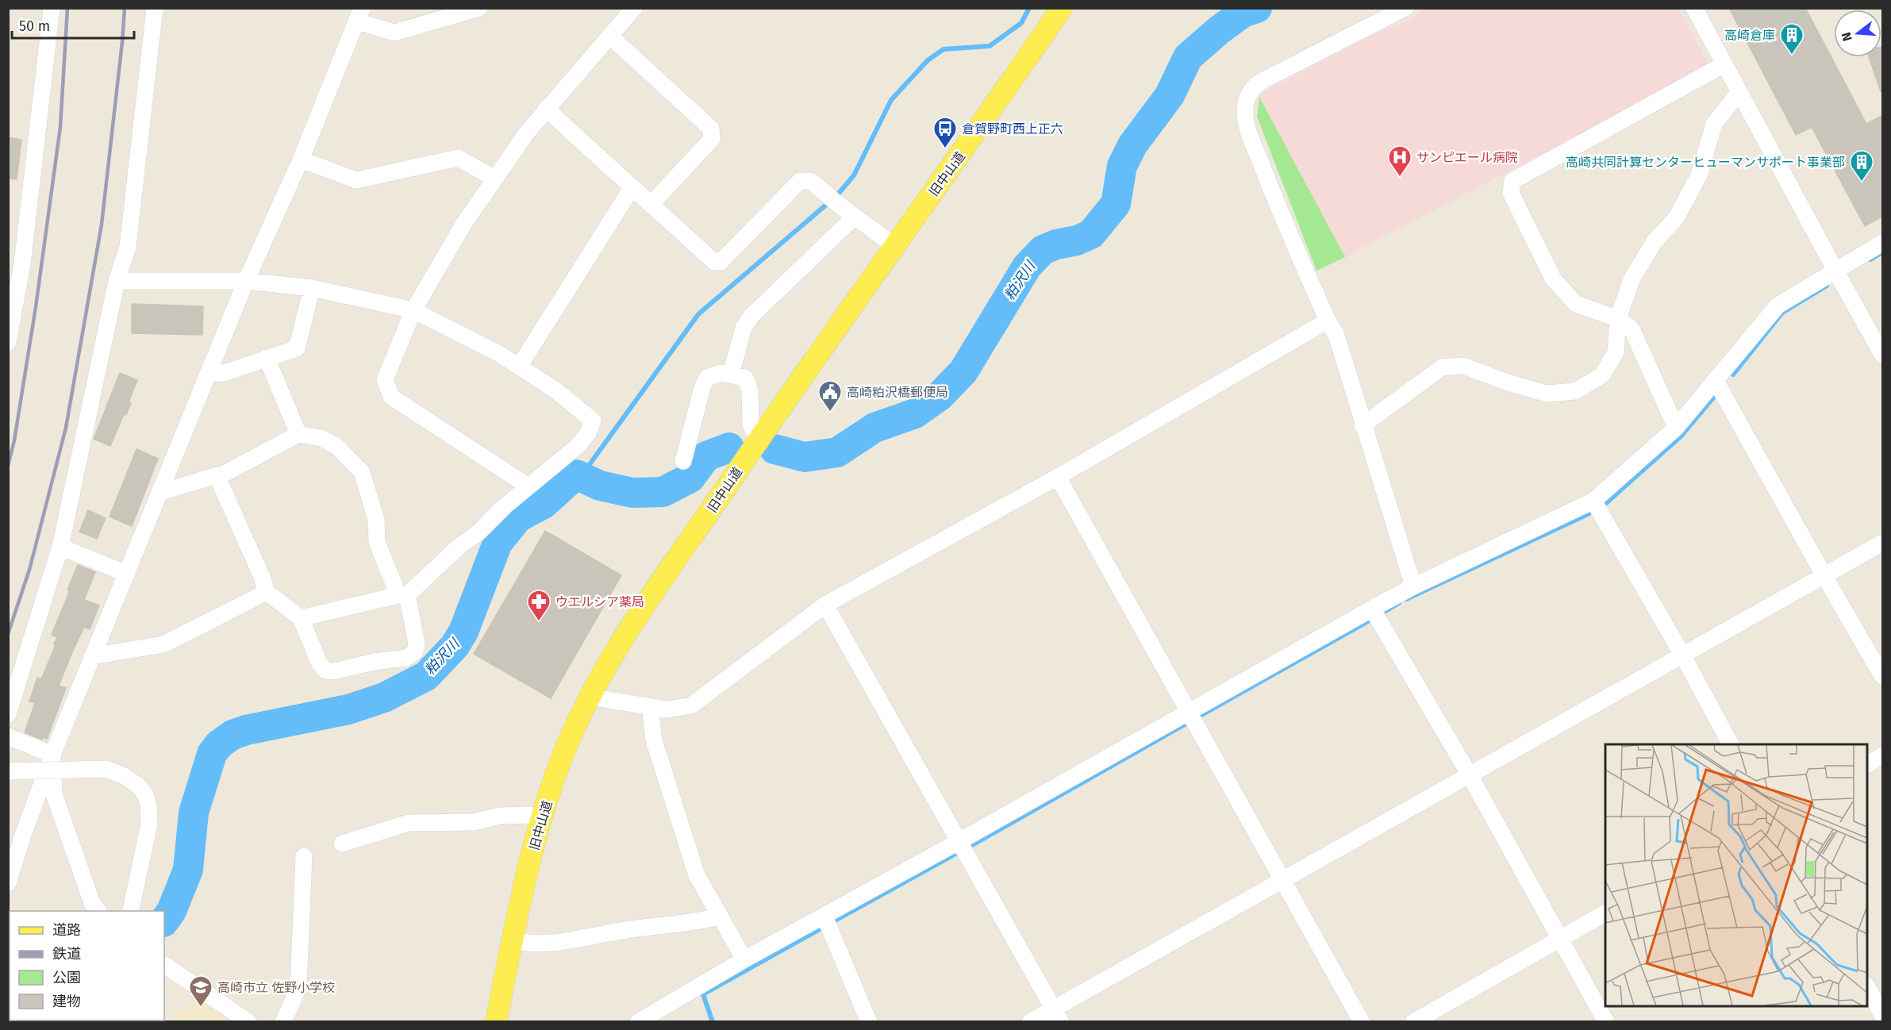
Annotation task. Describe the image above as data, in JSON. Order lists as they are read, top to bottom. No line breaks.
{"streets":{"main road":["旧中山道"]},"water":["粕沢川"],"places":{"building":["高崎倉庫","高崎共同計算センターヒューマンサポート事業部"],"bus stop":["倉賀野町西上正六"],"hospital":["サンピエール病院"],"public building":["高崎粕沢橋郵便局"],"pharmacy":["ウエルシア薬局"],"school or university":["高崎市立 佐野小学校"]},"legend":["道路","鉄道","公園","建物"],"scale_bar":"50 m","north":"left"}
